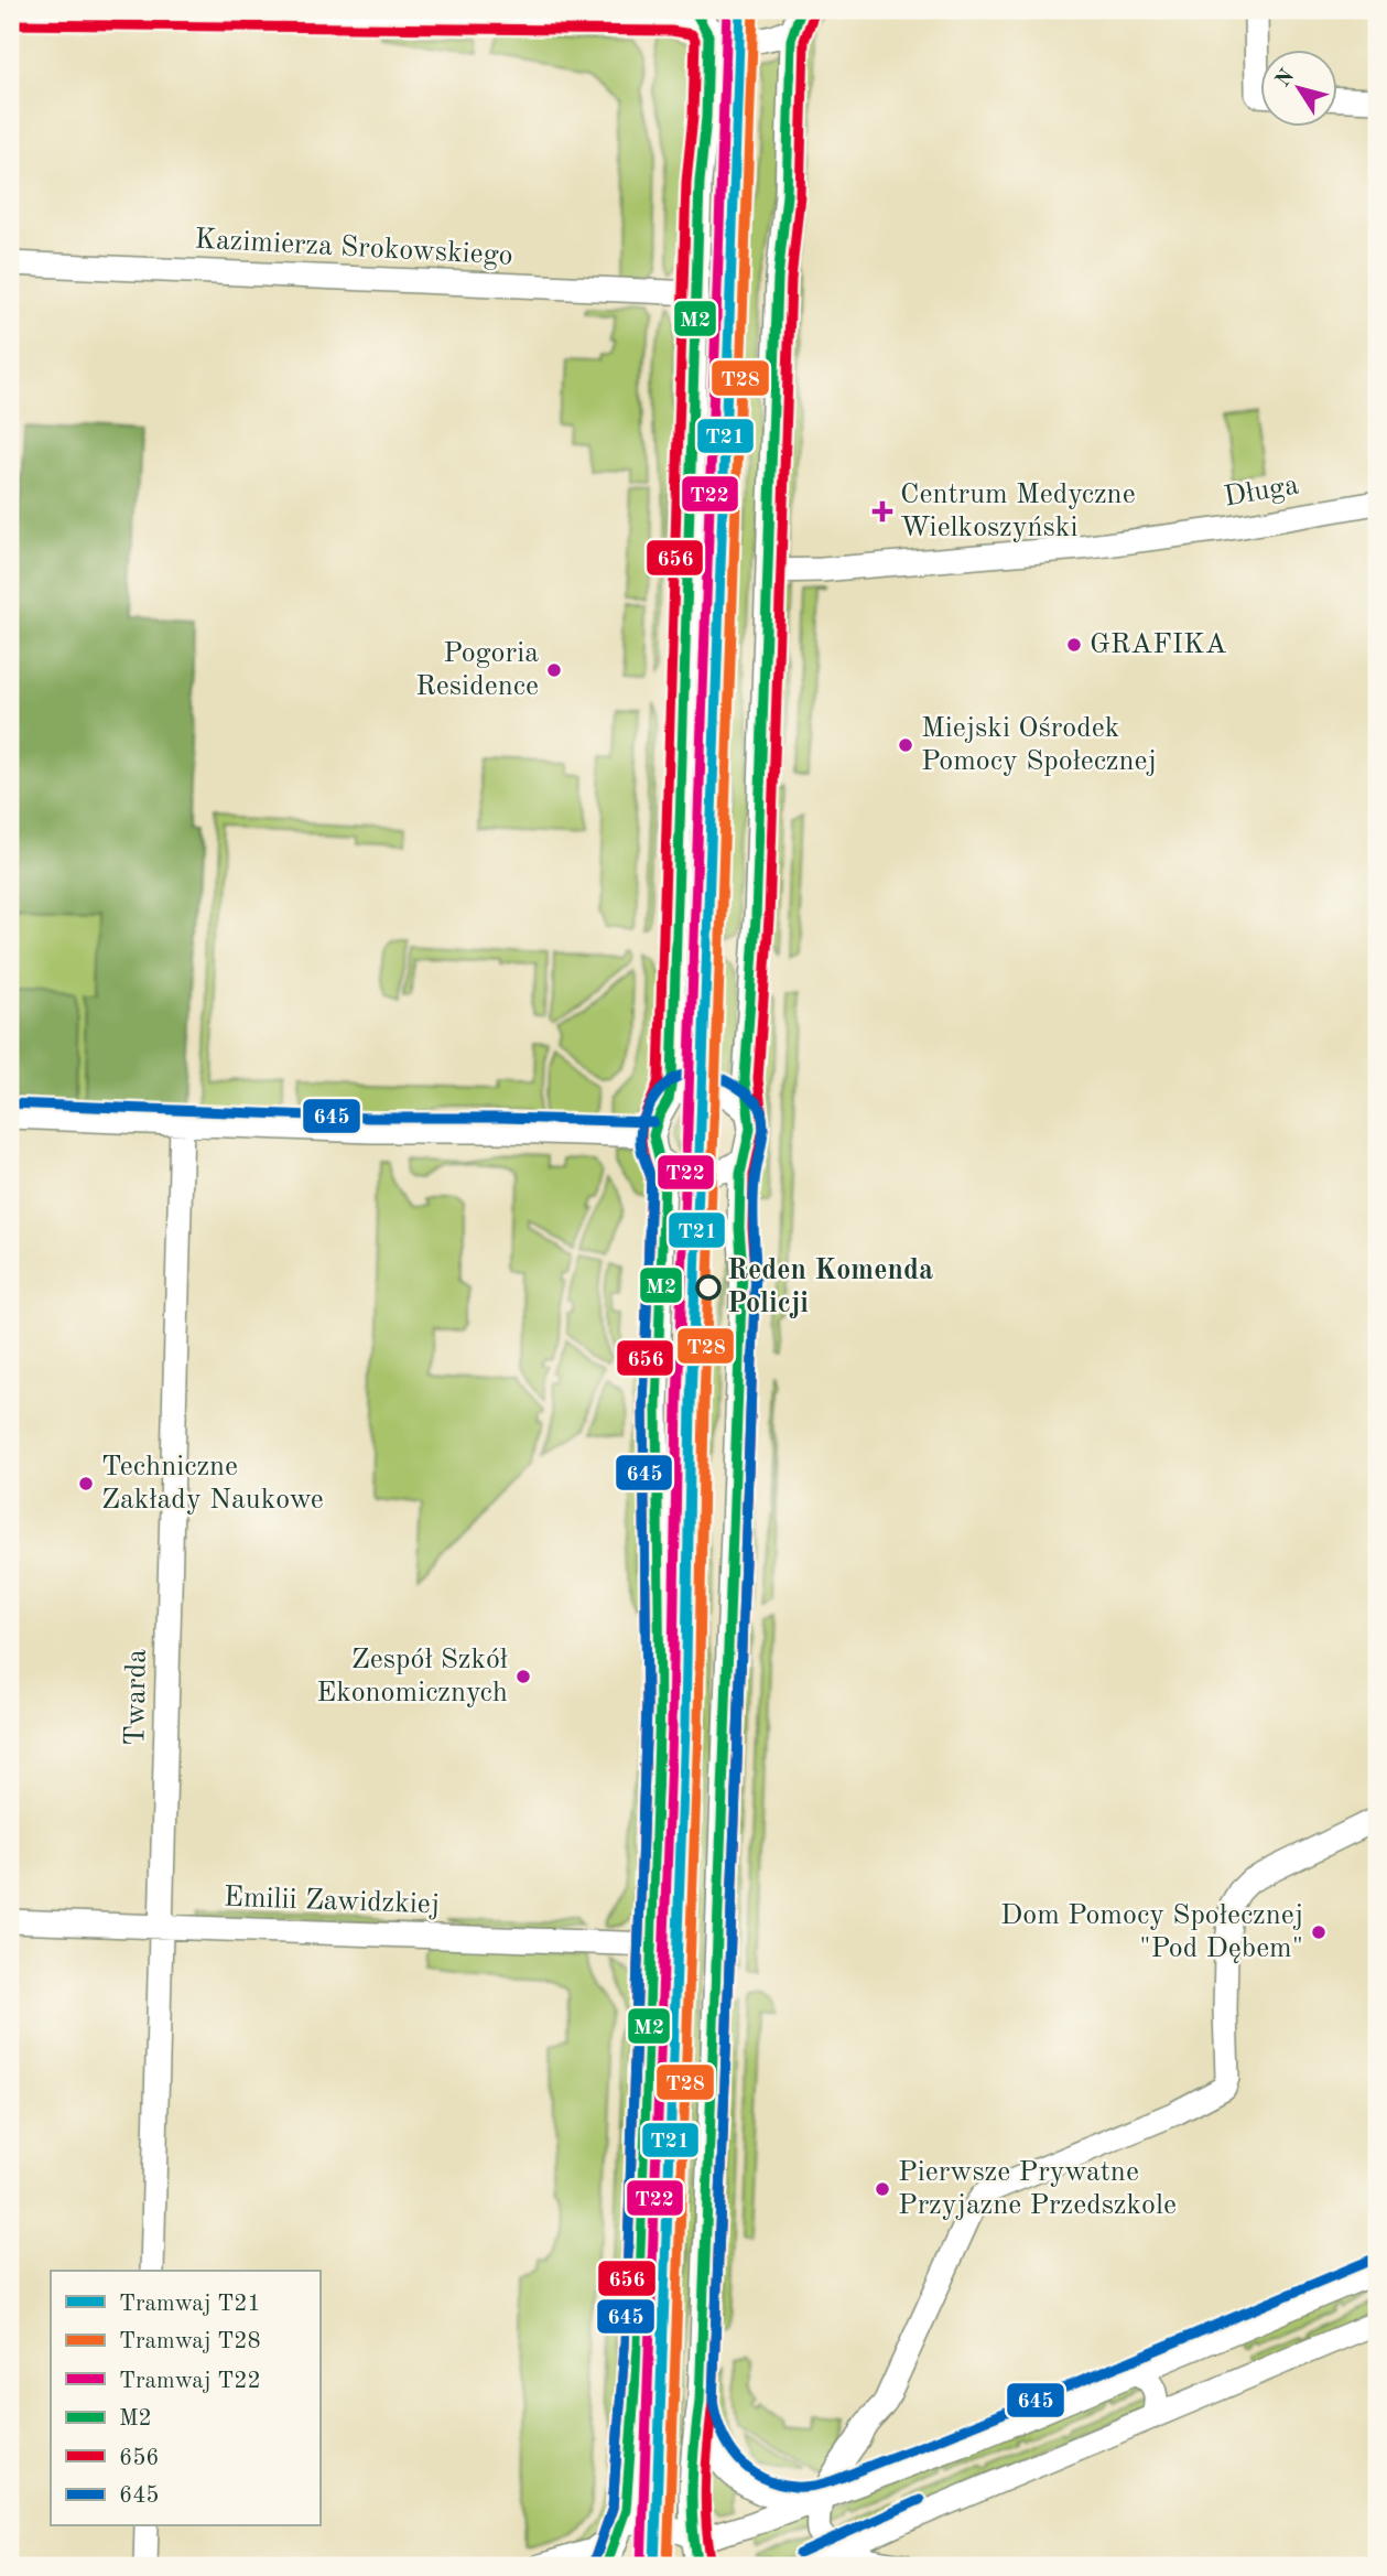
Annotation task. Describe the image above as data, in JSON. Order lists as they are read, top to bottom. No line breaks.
{"streets":{"street":["Kazimierza Srokowskiego","Długa","Twarda","Emilii Zawidzkiej"]},"crossings":[["Twarda","Emilii Zawidzkiej"]],"places":{"health":["Centrum Medyczne Wielkoszyński"],"other":["GRAFIKA","Pogoria Residence","Miejski Ośrodek Pomocy Społecznej","Reden Komenda Policji","Techniczne Zakłady Naukowe","Zespół Szkół Ekonomicznych","Dom Pomocy Społecznej \"Pod Dębem\"","Pierwsze Prywatne Przyjazne Przedszkole"]},"lines":["tram line T21","tram line T28","tram line T22","transit line M2","transit line 656","transit line 645"],"legend":["Tramwaj T21","Tramwaj T28","Tramwaj T22","M2","656","645"],"north":"top left"}
